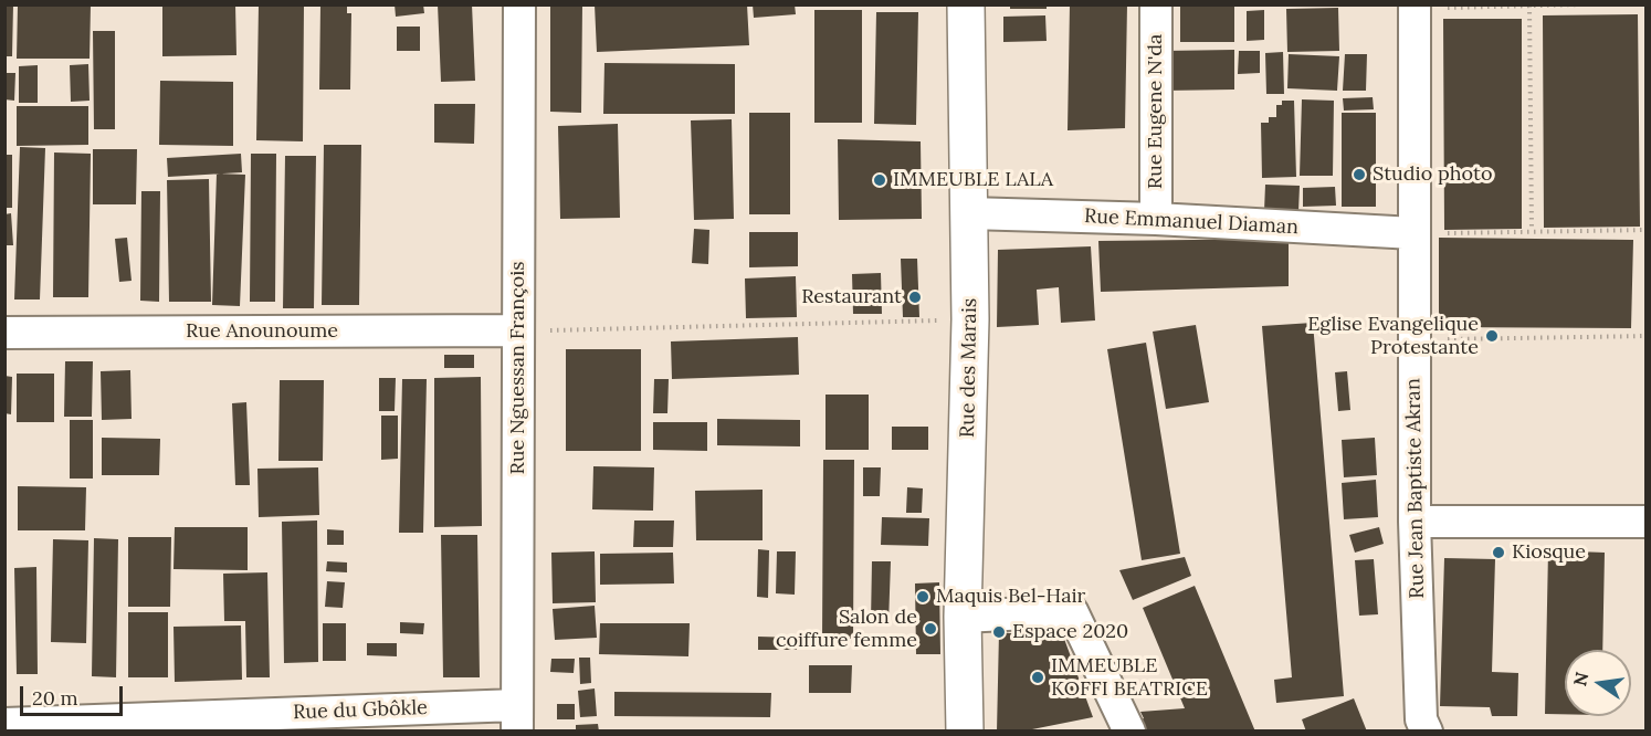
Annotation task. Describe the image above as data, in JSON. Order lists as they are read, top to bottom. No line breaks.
{"streets":{"street":["Rue Eugene N'da","Rue Emmanuel Diaman","Rue Anounoume","Rue Nguessan François","Rue des Marais","Rue Jean Baptiste Akran","Rue du Gbôkle"]},"crossings":[["Rue Eugene N'da","Rue Emmanuel Diaman"],["Rue Emmanuel Diaman","Rue des Marais"],["Rue Emmanuel Diaman","Rue Jean Baptiste Akran"],["Rue Anounoume","Rue Nguessan François"],["Rue Nguessan François","Rue du Gbôkle"]],"places":["Studio photo","IMMEUBLE LALA","Restaurant","Eglise Evangelique Protestante","Kiosque","Maquis Bel-Hair","Salon de coiffure femme","Espace 2020","IMMEUBLE KOFFI BEATRICE"],"scale_bar":"20 m","north":"left"}
